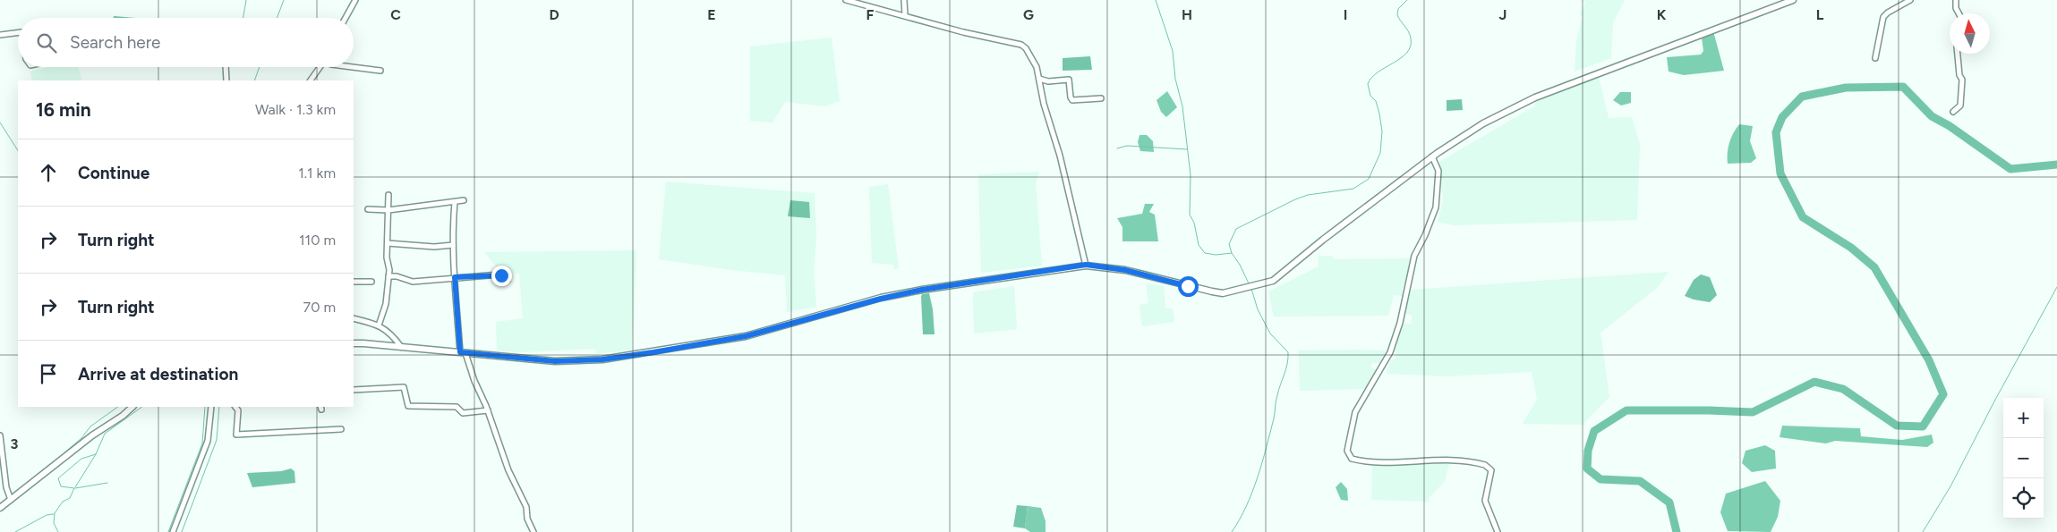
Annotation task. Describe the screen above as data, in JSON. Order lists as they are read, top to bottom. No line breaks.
{"north":"top","page":{"search":"Search here","heading":["16 min","Walk · 1.3 km"],"list":[["Continue","1.1 km"],["Turn right","110 m"],["Turn right","70 m"],"Arrive at destination"],"map_buttons":["+","−"]},"grid":{"columns":["C","D","E","F","G","H","I","J","K","L"],"rows":["3"]}}
